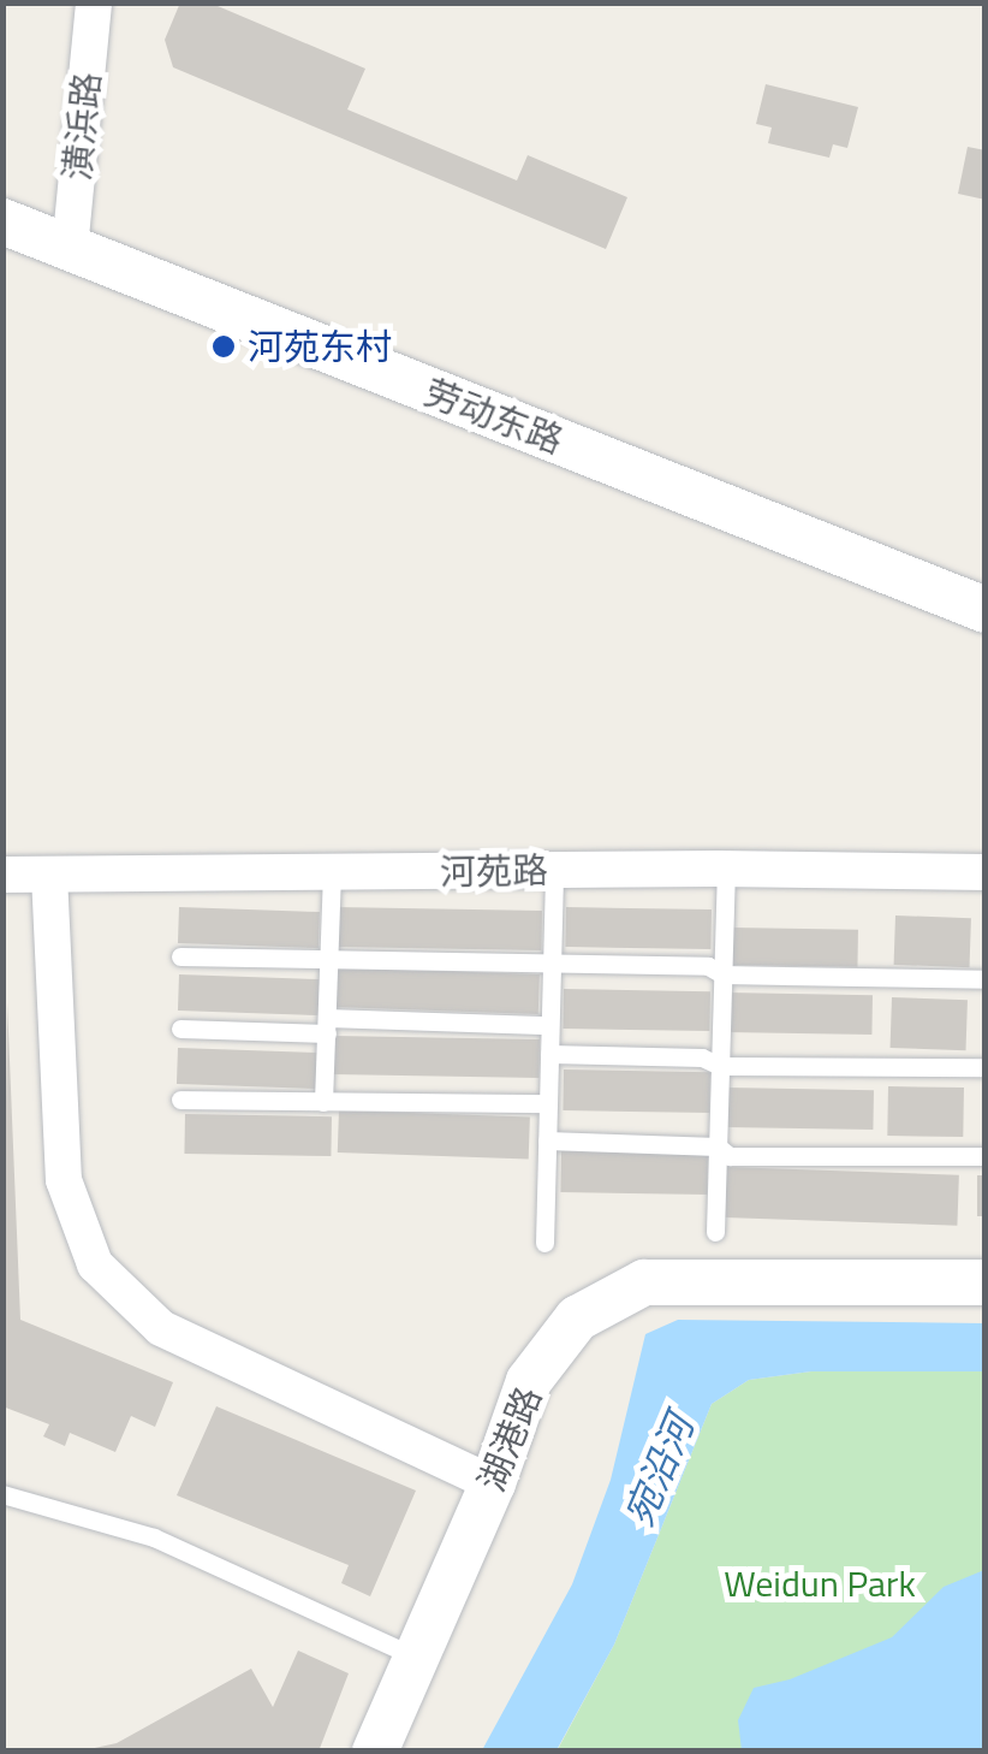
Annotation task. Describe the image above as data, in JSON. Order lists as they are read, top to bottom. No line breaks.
{"streets":{"street":["潢浜路","劳动东路","河苑路","湖港路"]},"crossings":[["潢浜路","劳动东路"]],"water":["宛沿河"],"parks":["Weidun Park"],"places":["河苑东村"]}
